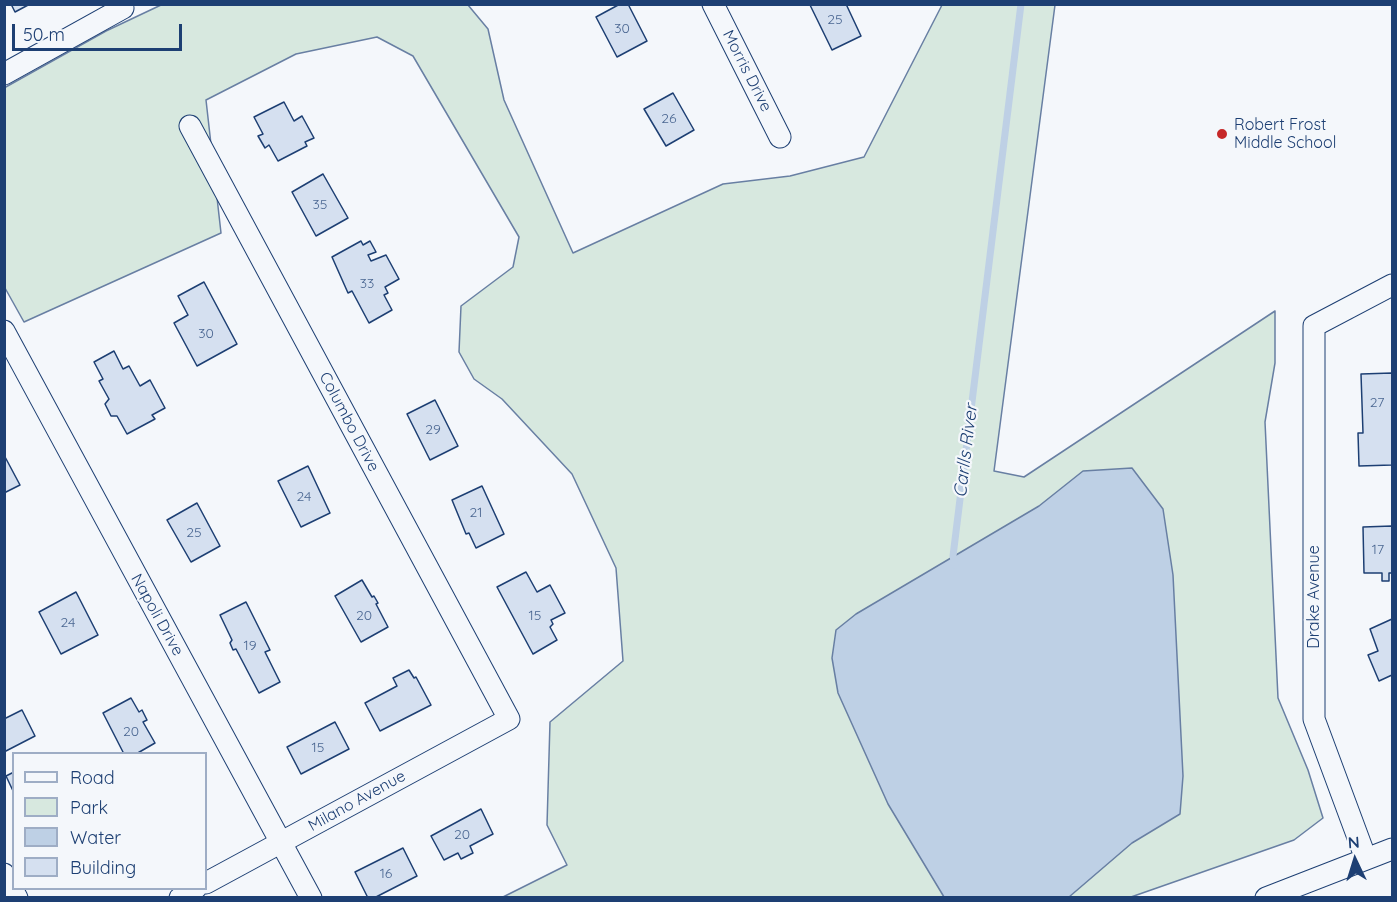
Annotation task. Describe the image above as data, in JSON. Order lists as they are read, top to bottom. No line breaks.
{"streets":{"street":["Morris Drive","Columbo Drive","Drake Avenue","Napoli Drive","Milano Avenue"]},"crossings":[["Columbo Drive","Milano Avenue"],["Napoli Drive","Milano Avenue"]],"water":["Carlls River"],"places":["Robert Frost Middle School"],"house_numbers":["25","30","26","35","33","30","27","29","24","21","25","17","20","15","24","19","20","15","20","16"],"legend":["Road","Park","Water","Building"],"scale_bar":"50 m","north":"top"}
